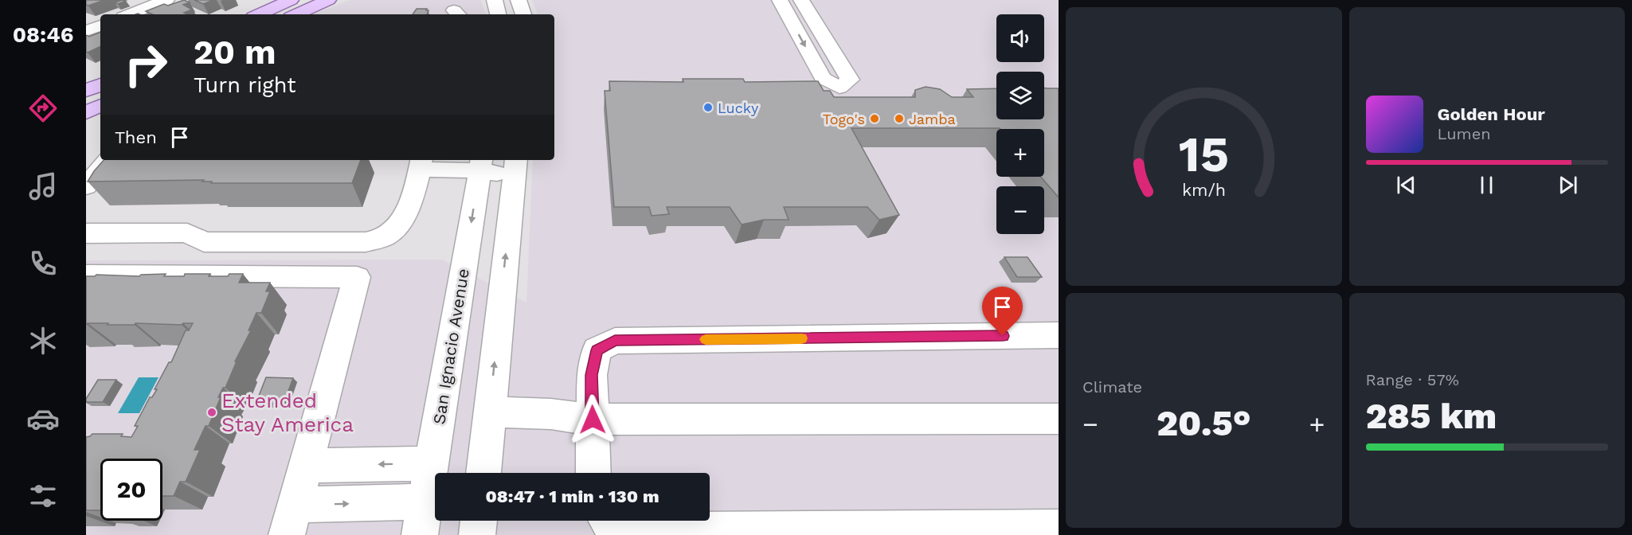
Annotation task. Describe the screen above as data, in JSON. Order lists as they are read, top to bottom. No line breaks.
{"streets":{"street":["San Ignacio Avenue"]},"places":["Lucky","Togo's","Jamba","Extended Stay America"],"page":{"tabs":"08:46","map_buttons":["+","−"],"turn":["20 m","Turn right"],"song":["Golden Hour","Lumen"],"then":"Then","tile":["Climate",["Range · 57%","285 km"]],"heat":["−","20.5°","+"],"limit":"20","trip":"08:47 · 1 min · 130 m","gauge":["15","km/h"]}}
